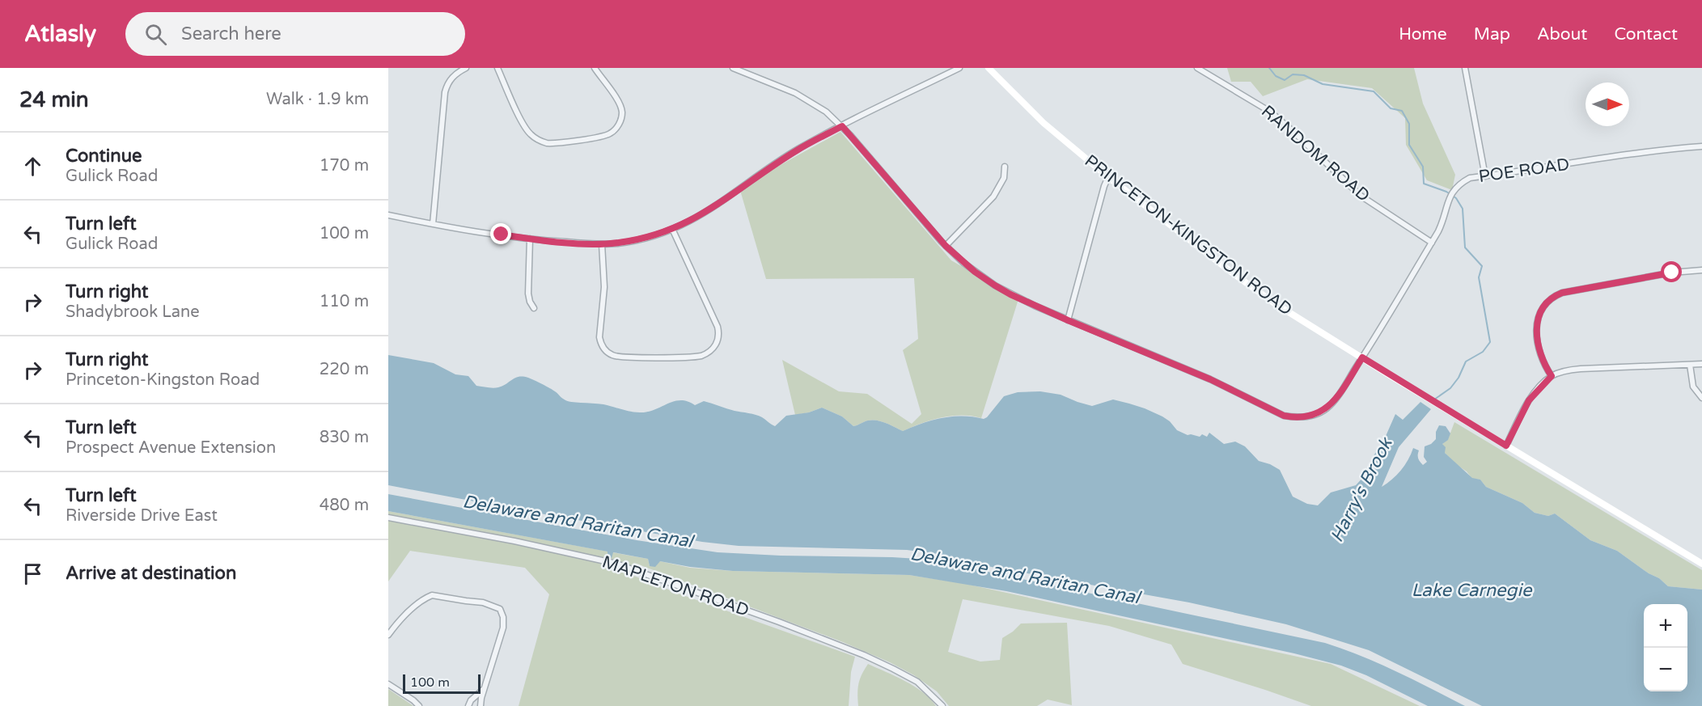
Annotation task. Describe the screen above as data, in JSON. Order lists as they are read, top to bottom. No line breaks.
{"streets":{"main road":["PRINCETON-KINGSTON ROAD"],"street":["RANDOM ROAD","POE ROAD","MAPLETON ROAD"]},"crossings":[["RANDOM ROAD","POE ROAD"],["POE ROAD","PRINCETON-KINGSTON ROAD"]],"water":["Harry's Brook","Delaware and Raritan Canal","Lake Carnegie"],"scale_bar":"100 m","north":"right","page":{"header":"Atlasly","search":"Search here","nav":["Home","Map","About","Contact"],"heading":["24 min","Walk · 1.9 km"],"list":[["Continue","Gulick Road","170 m"],["Turn left","Gulick Road","100 m"],["Turn right","Shadybrook Lane","110 m"],["Turn right","Princeton-Kingston Road","220 m"],["Turn left","Prospect Avenue Extension","830 m"],["Turn left","Riverside Drive East","480 m"],"Arrive at destination"],"map_buttons":["+","−"],"scale":"100 m"}}
